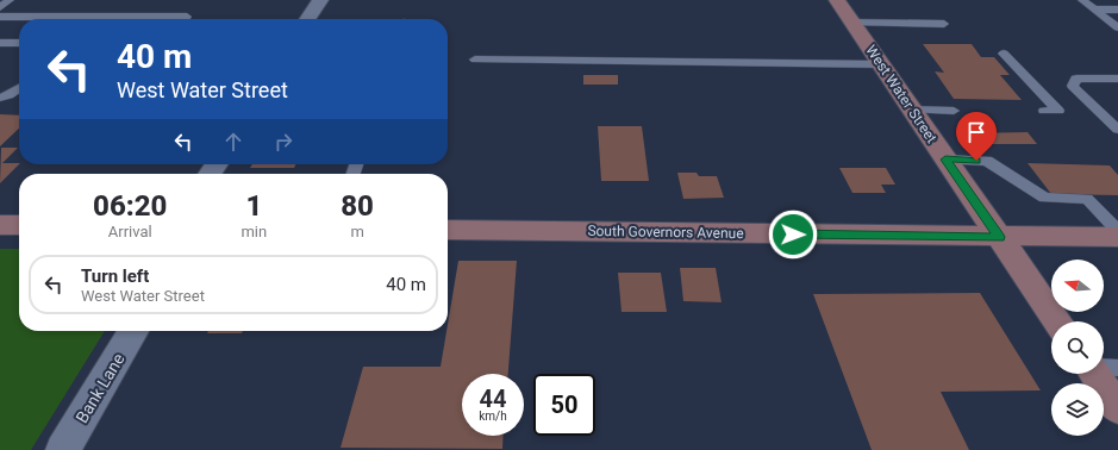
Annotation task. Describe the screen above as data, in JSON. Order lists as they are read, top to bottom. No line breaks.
{"streets":{"main road":["West Water Street","South Governors Avenue"],"street":["Bank Lane"]},"crossings":[["West Water Street","South Governors Avenue"]],"north":"left","page":{"turn":["40 m","West Water Street"],"eta":["06:20","Arrival","1","min","80","m"],"list":[{"name":"Turn left","note":"West Water Street","value":"40 m"}],"speed":"44 km/h","limit":"50"}}
